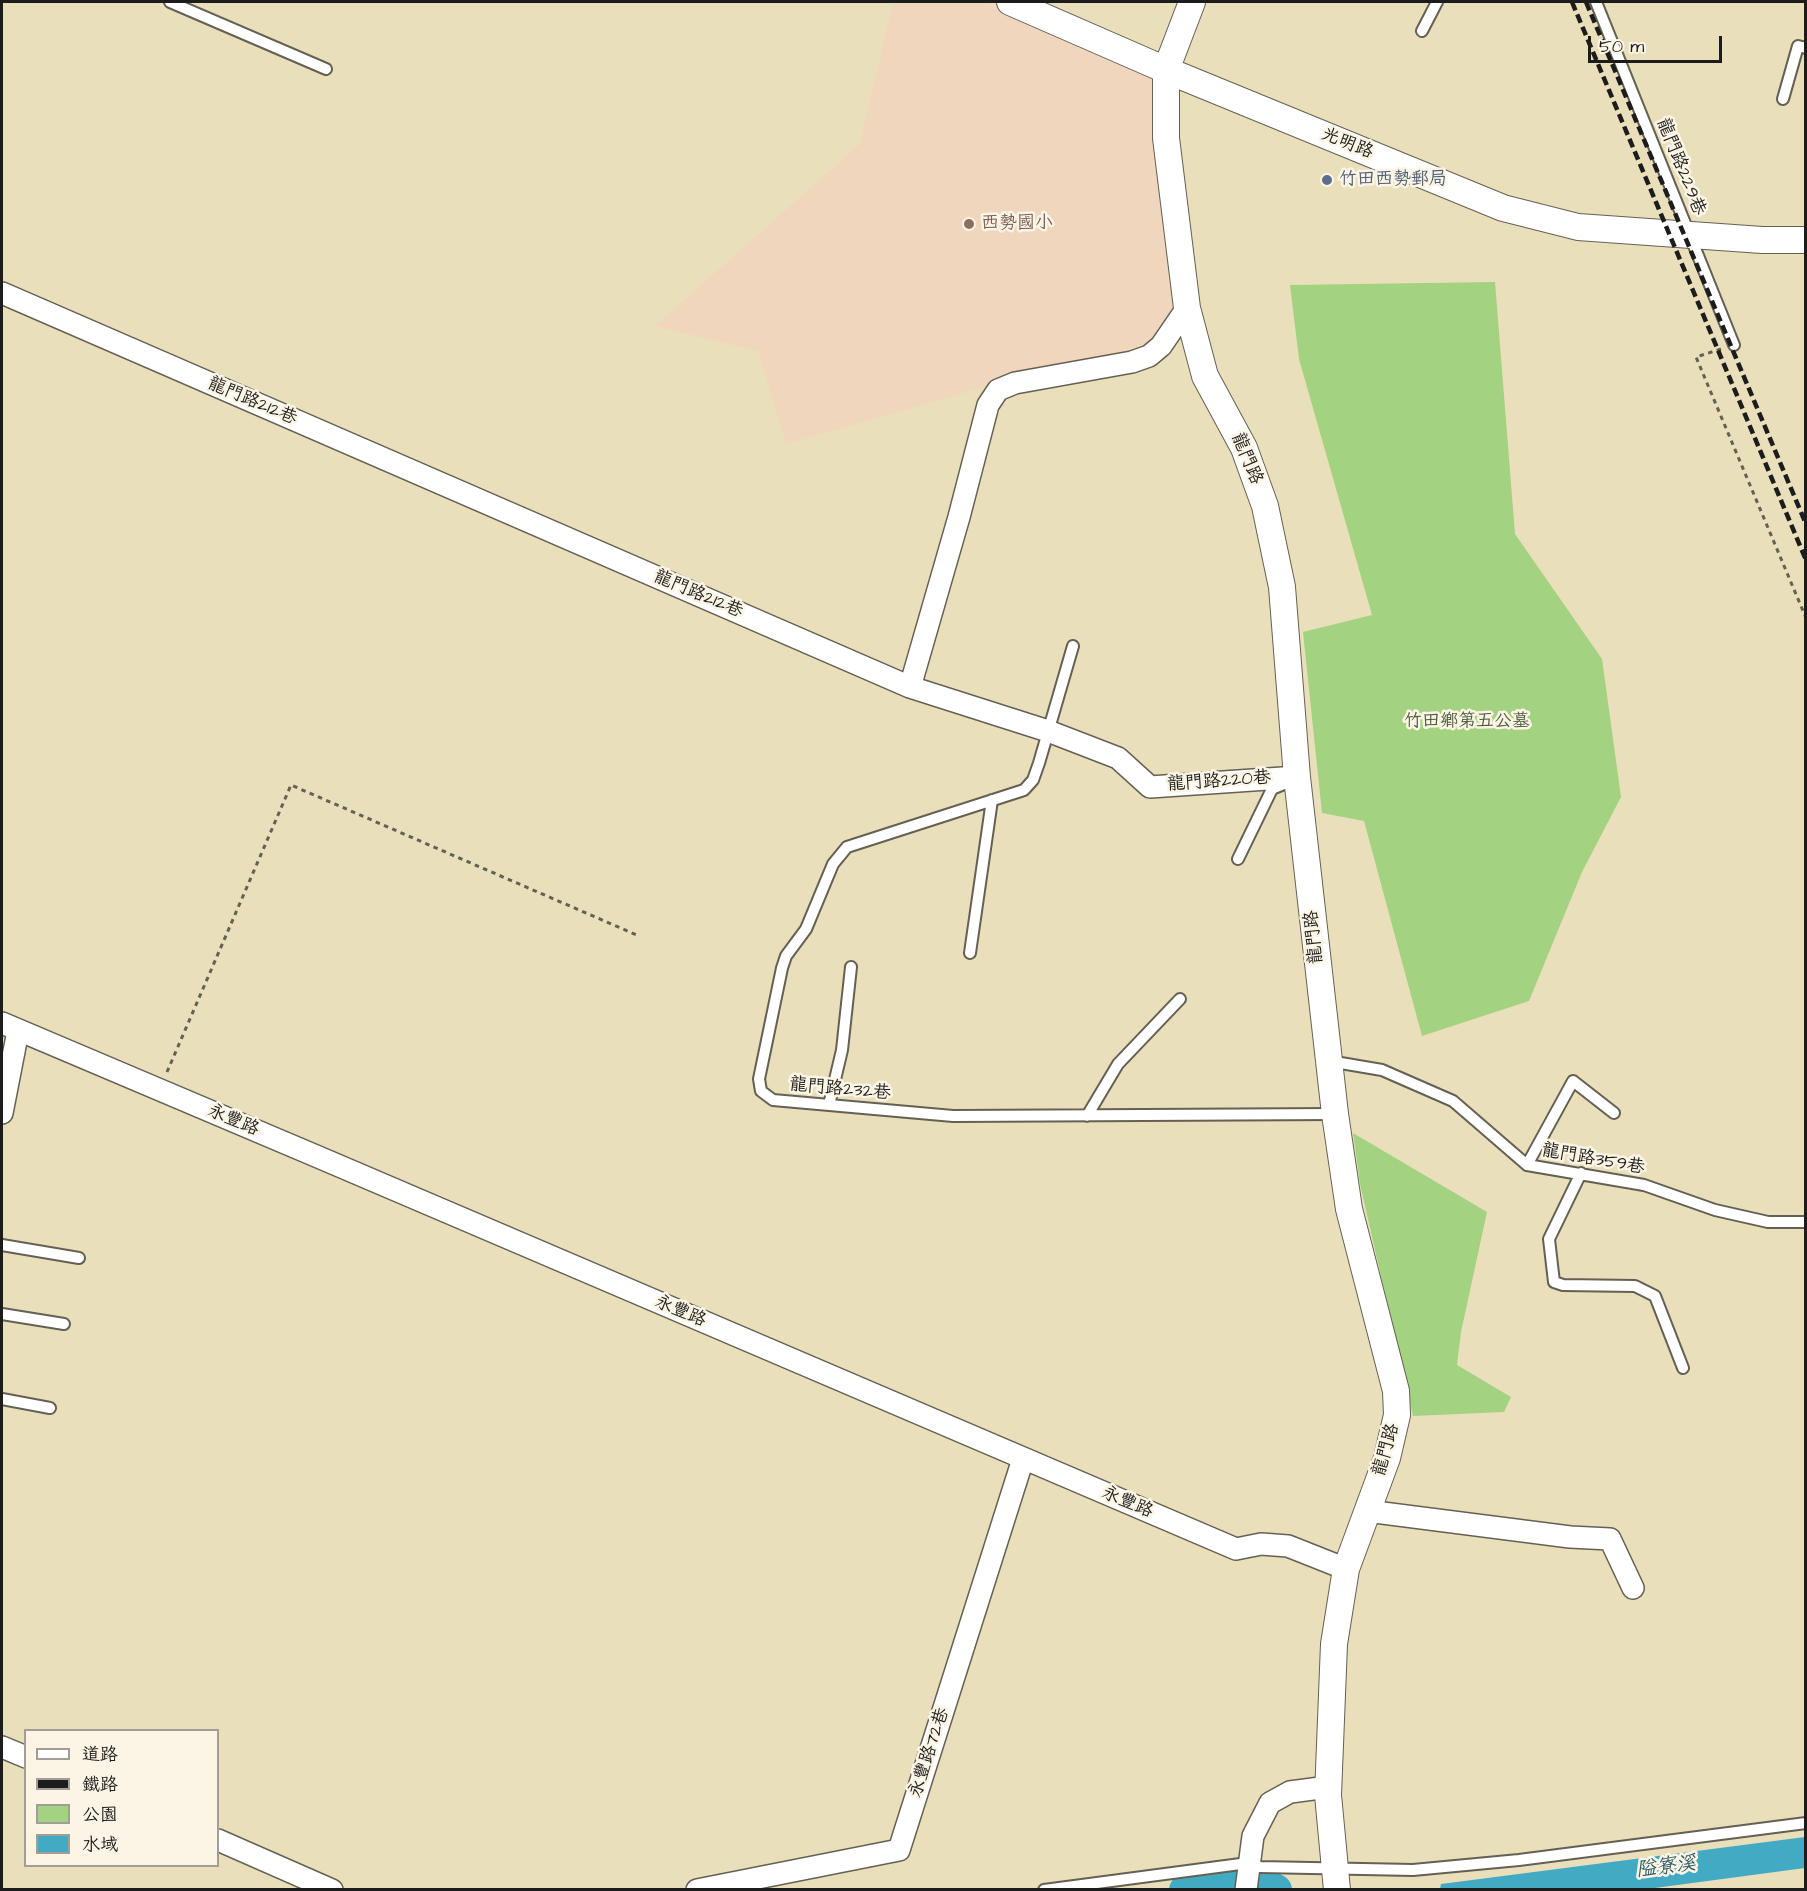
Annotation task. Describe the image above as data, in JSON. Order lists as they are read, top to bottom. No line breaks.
{"streets":{"street":["光明路","龍門路212巷","龍門路","龍門路220巷","永豐路","永豐路72巷"],"lane":["龍門路229巷","龍門路232巷","龍門路359巷"]},"crossings":[["光明路","龍門路229巷"],["光明路","龍門路"],["龍門路212巷","龍門路220巷"],["龍門路","龍門路220巷"],["龍門路","龍門路232巷"],["龍門路","永豐路"],["龍門路","龍門路359巷"],["永豐路","永豐路72巷"]],"water":["隘寮溪"],"parks":["竹田鄉第五公墓"],"places":["竹田西勢郵局","西勢國小"],"legend":["道路","鐵路","公園","水域"],"scale_bar":"50 m"}
